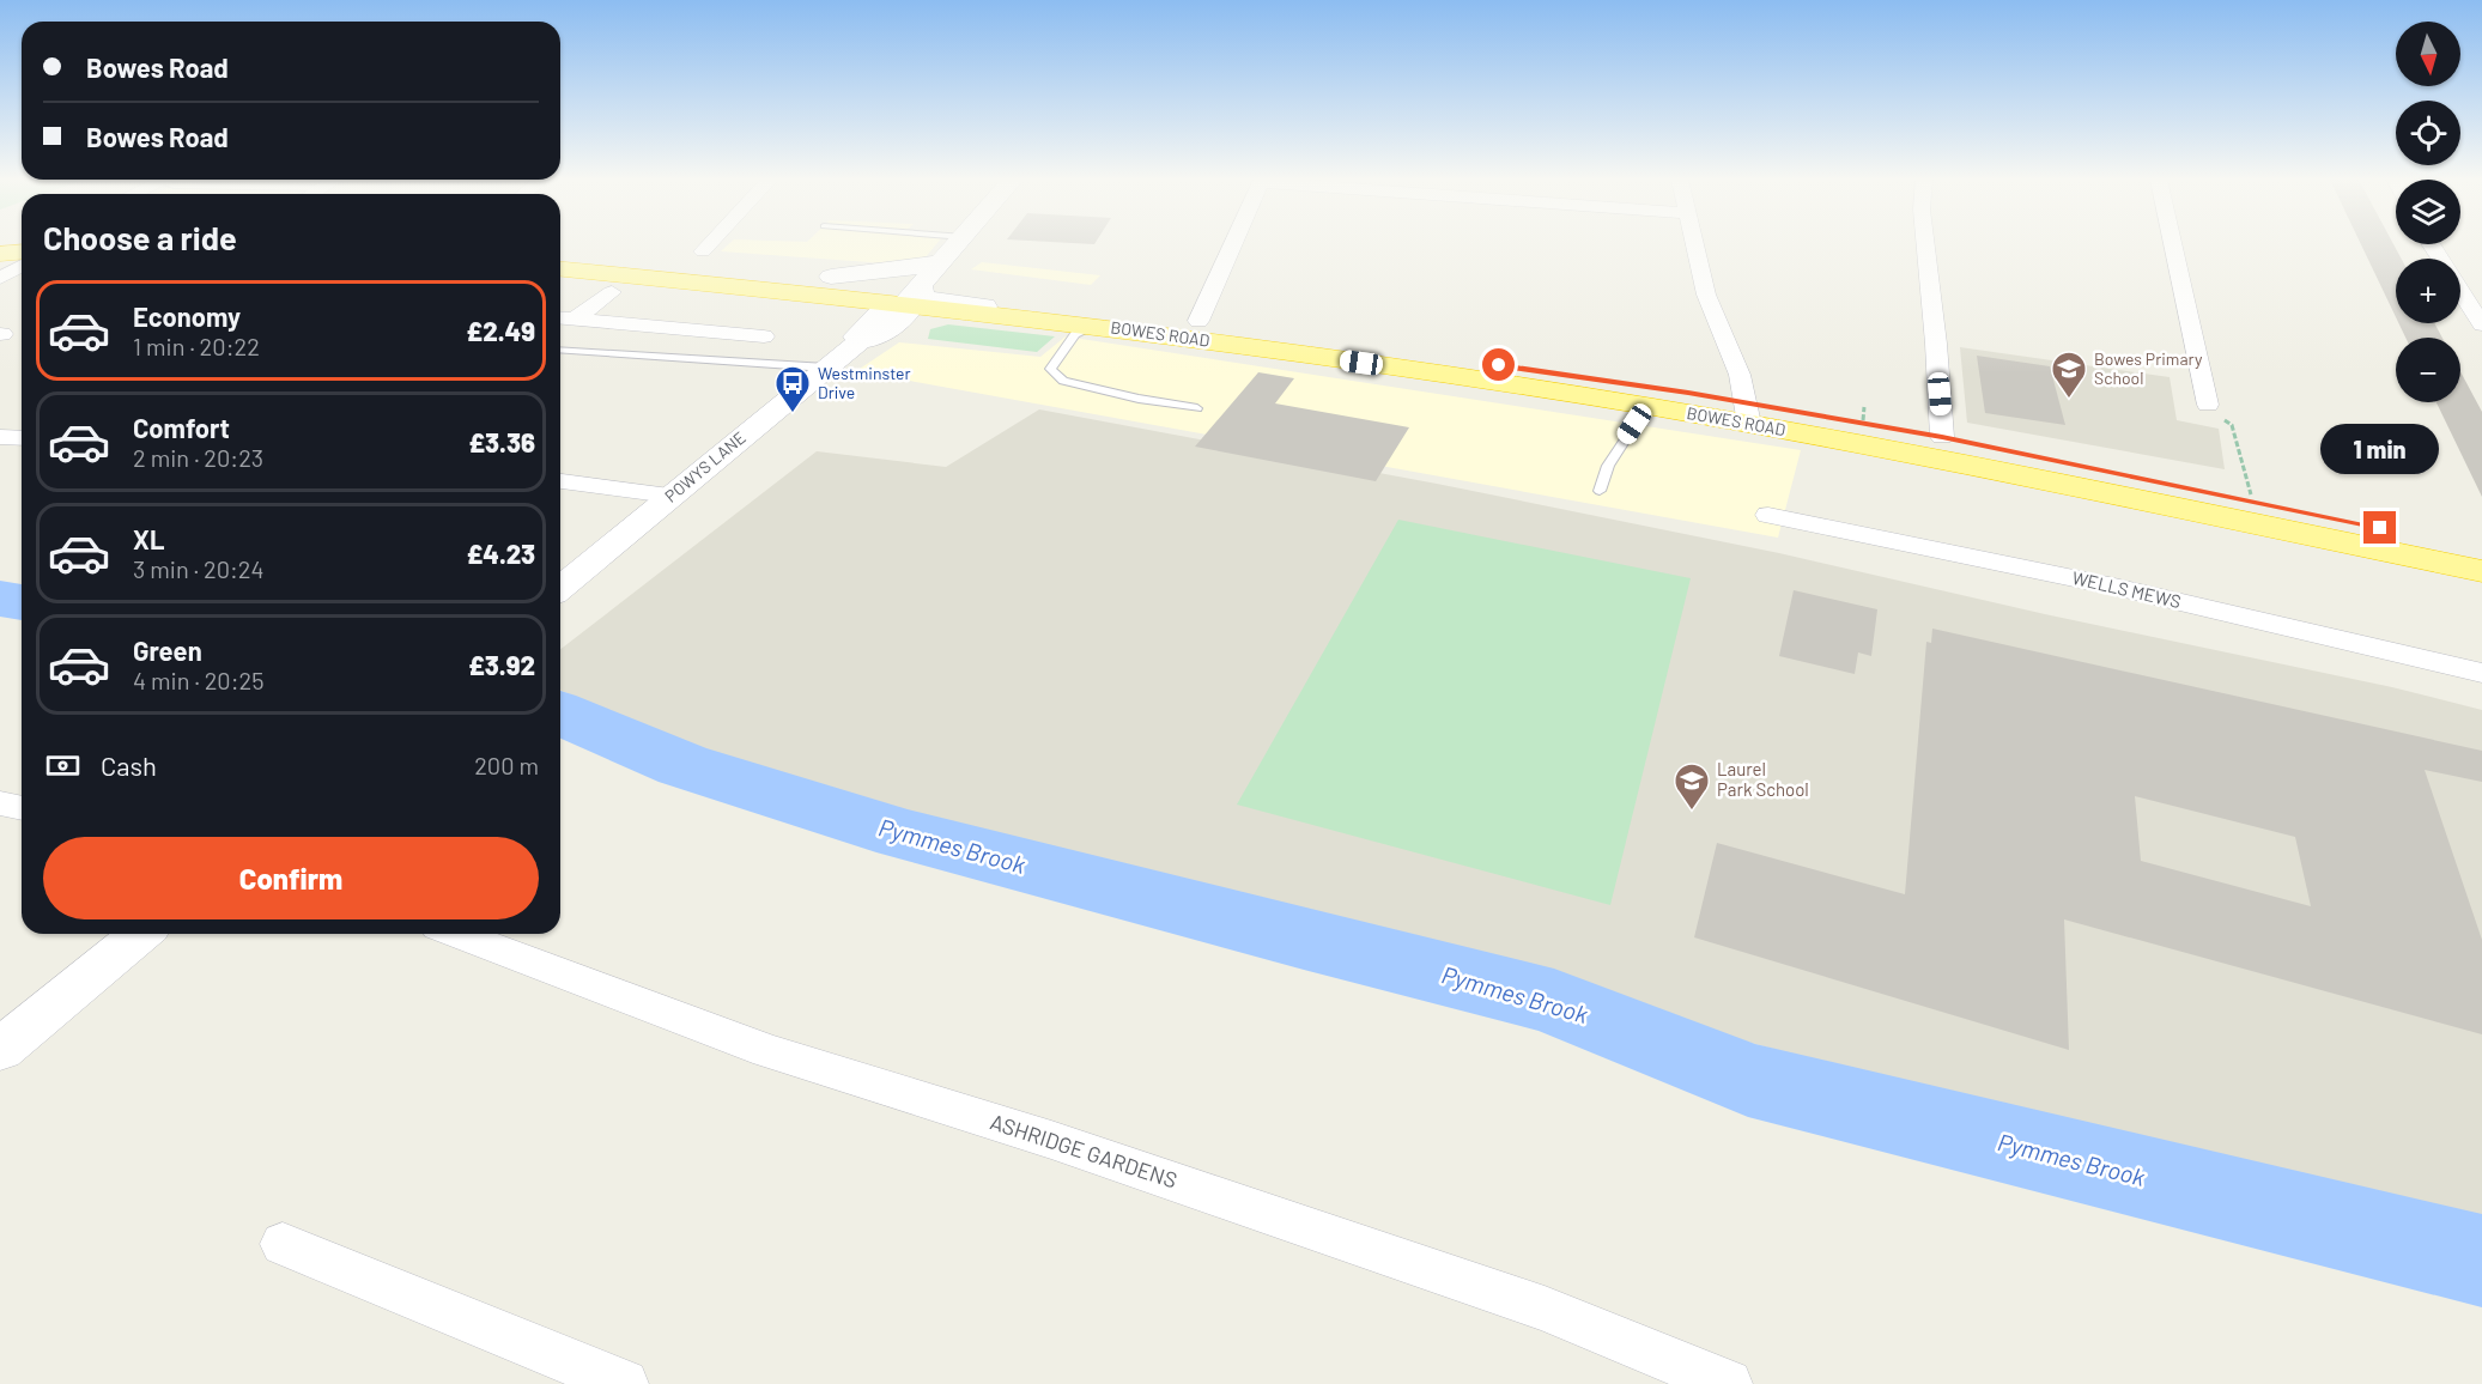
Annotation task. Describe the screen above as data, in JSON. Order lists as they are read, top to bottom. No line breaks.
{"streets":{"highway":["BOWES ROAD"],"street":["POWYS LANE","WELLS MEWS","ASHRIDGE GARDENS"]},"crossings":[["BOWES ROAD","POWYS LANE"]],"water":["Pymmes Brook"],"places":{"school or university":["Bowes Primary School","Laurel Park School"],"bus stop":["Westminster Drive"]},"north":"bottom","page":{"map_buttons":["+","−"],"banner":["Bowes Road","Bowes Road"],"heading":"Choose a ride","list":[{"name":"Economy","note":"1 min · 20:22","value":"£2.49"},{"name":"Comfort","note":"2 min · 20:23","value":"£3.36"},{"name":"XL","note":"3 min · 20:24","value":"£4.23"},{"name":"Green","note":"4 min · 20:25","value":"£3.92"}],"bubble":"1 min","pay":["Cash","200 m"],"buttons":"Confirm"}}
